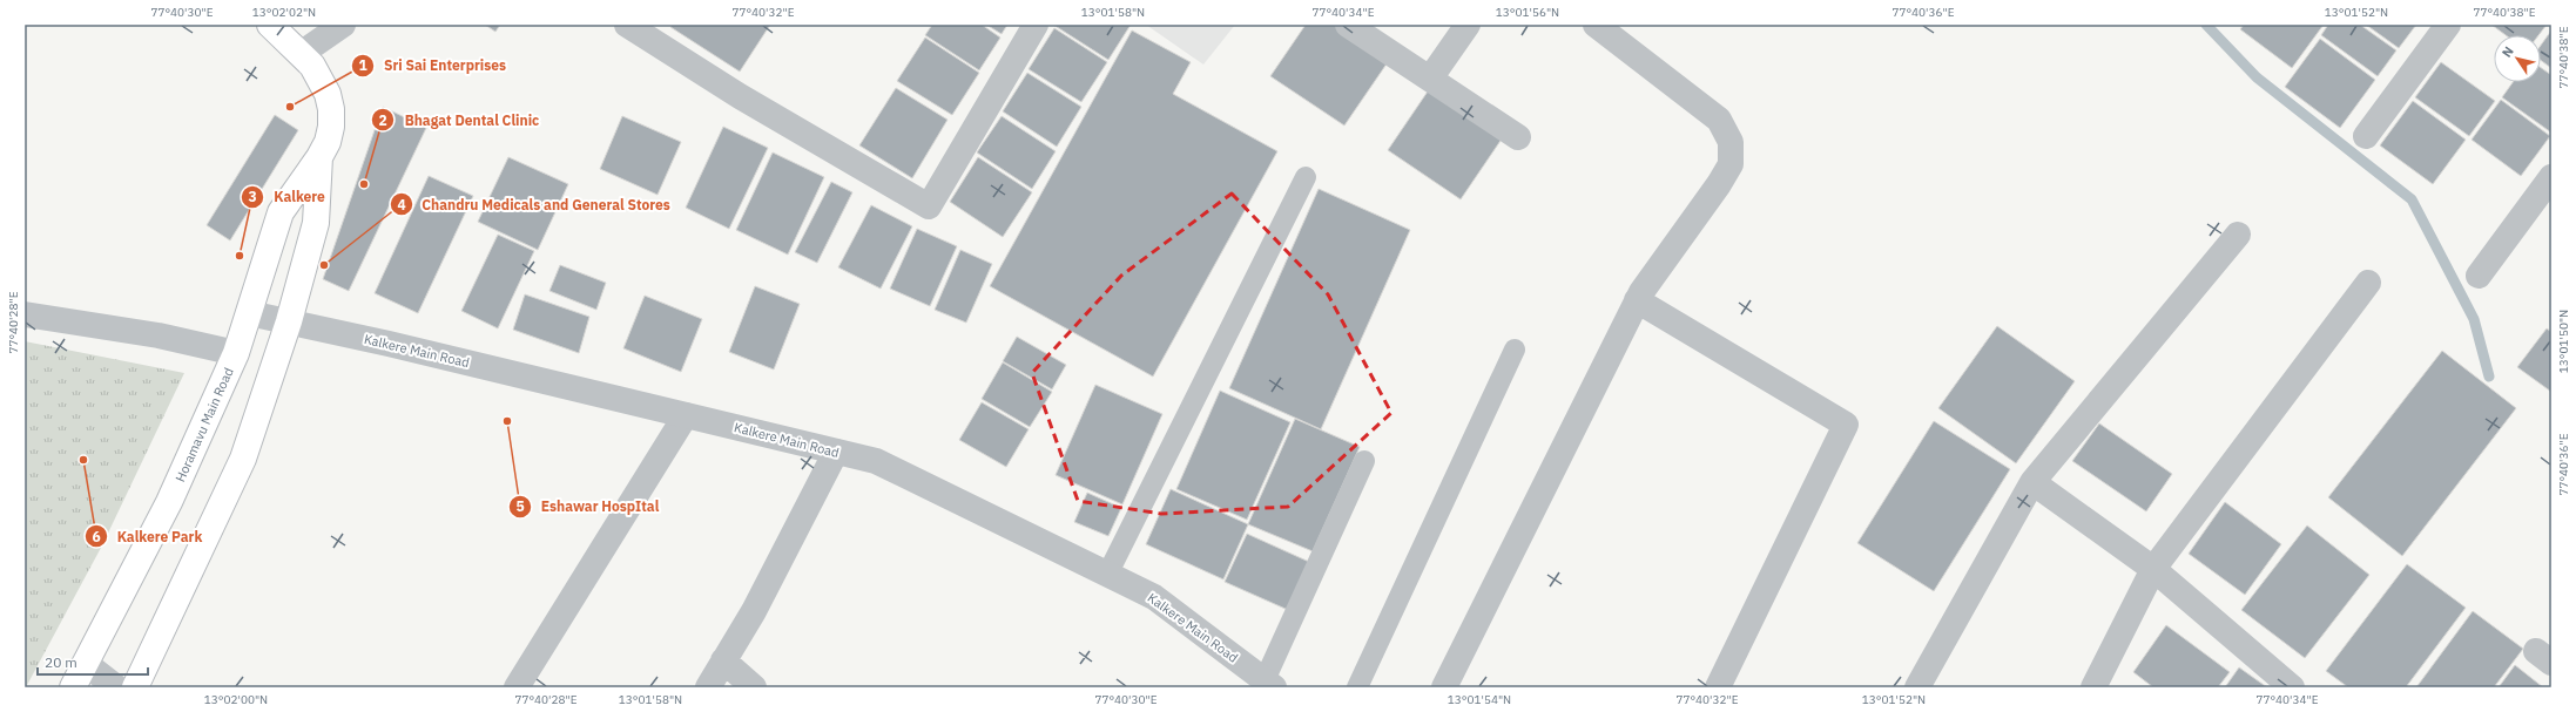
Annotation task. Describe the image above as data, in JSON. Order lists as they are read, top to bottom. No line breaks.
{"streets":{"main road":["Horamavu Main Road"],"street":["Kalkere Main Road"]},"crossings":[["Kalkere Main Road","Horamavu Main Road"]],"places":["Sri Sai Enterprises","Bhagat Dental Clinic","Kalkere","Chandru Medicals and General Stores","Eshawar HospItal","Kalkere Park"],"scale_bar":"20 m","north":"top left","coordinates":["77°40'30\"E","13°02'02\"N","77°40'32\"E","13°01'58\"N","77°40'34\"E","13°01'56\"N","77°40'36\"E","13°01'52\"N","77°40'38\"E","77°40'28\"E","13°01'50\"N","13°02'00\"N","13°01'54\"N"]}
